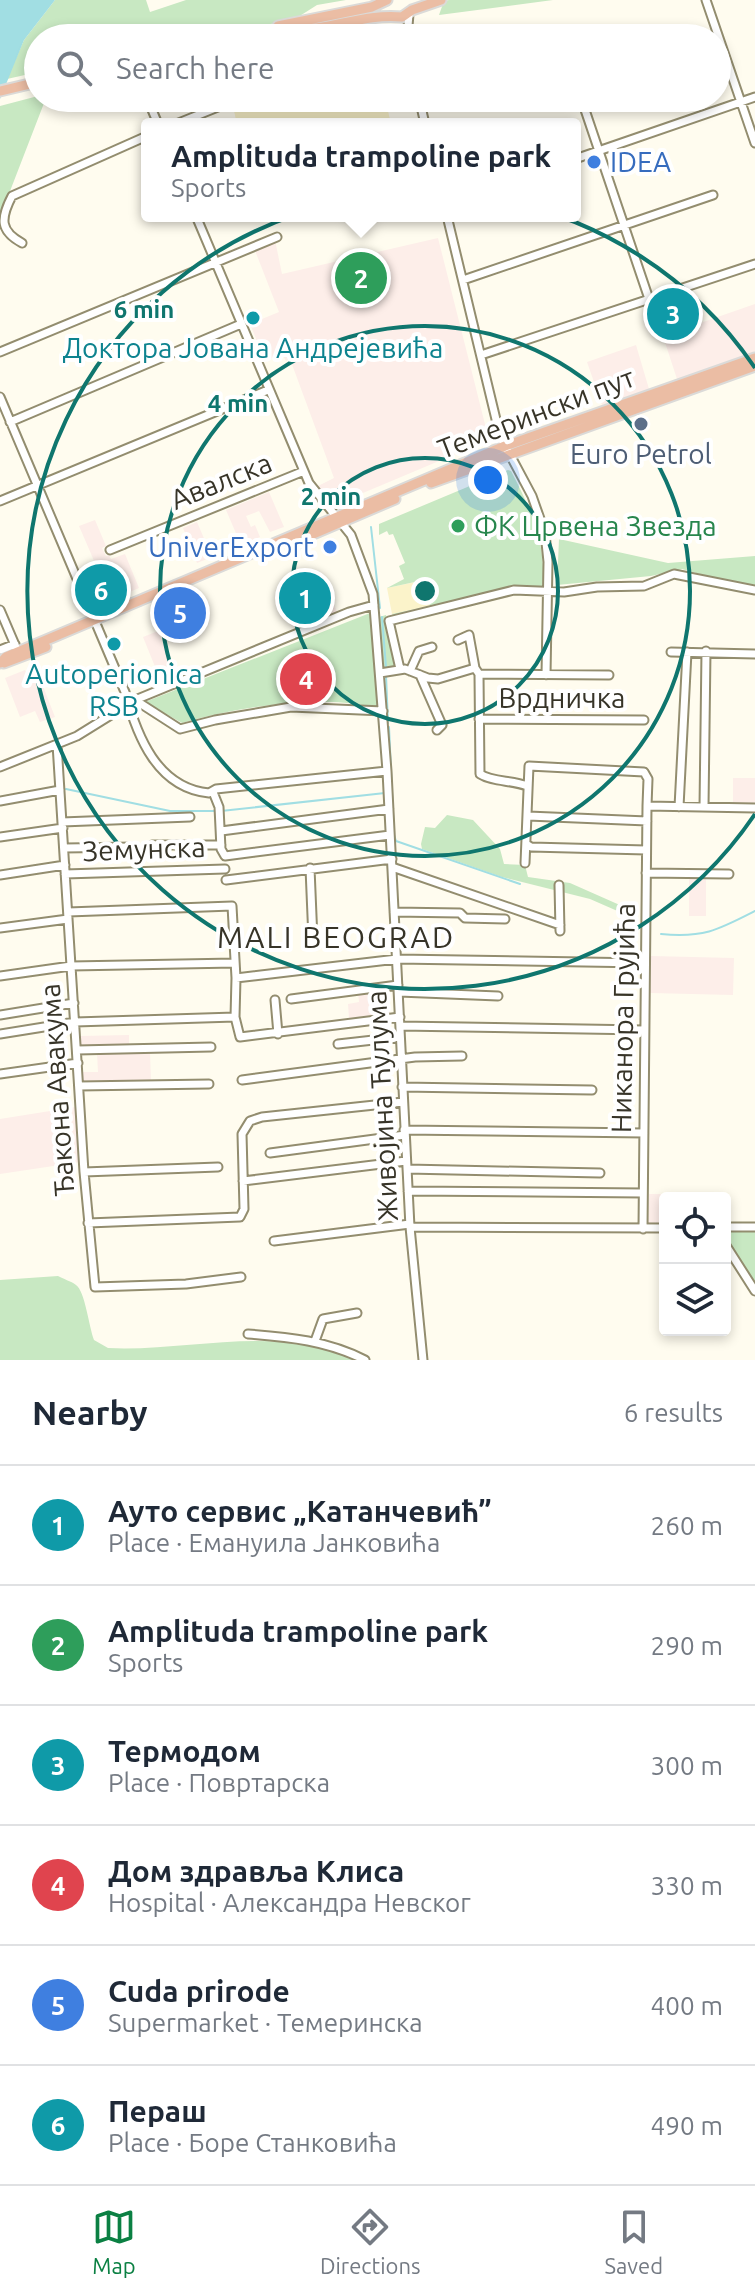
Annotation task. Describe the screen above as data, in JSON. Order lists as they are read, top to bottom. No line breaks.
{"streets":{"main road":["Темерински пут"],"street":["Авалска","Врдничка","Земунска","Никанора Грујића","Ђакона Авакума","Живојина Ћулума"]},"crossings":[["Темерински пут","Живојина Ћулума"],["Авалска","Живојина Ћулума"],["Земунска","Ђакона Авакума"]],"districts":["MALI BEOGRAD"],"places":["IDEA","Доктора Јована Андрејевића","Euro Petrol","ФК Црвена Звезда","UniverExport","Autoperionica RSB"],"page":{"search":"Search here","popup":["Amplituda trampoline park","Sports"],"pins":["2","3","6","1","5","4"],"heading":["Nearby","6 results"],"list":[{"mark":"1","name":"Ауто сервис „Катанчевић”","note":"Place · Емануила Јанковића","value":"260 m"},{"mark":"2","name":"Amplituda trampoline park","note":"Sports","value":"290 m"},{"mark":"3","name":"Термодом","note":"Place · Повртарска","value":"300 m"},{"mark":"4","name":"Дом здравља Клиса","note":"Hospital · Александра Невског","value":"330 m"},{"mark":"5","name":"Cuda prirode","note":"Supermarket · Темеринска","value":"400 m"},{"mark":"6","name":"Пераш","note":"Place · Боре Станковића","value":"490 m"}],"nav":["Map","Directions","Saved"]},"rings":["6 min","4 min","2 min"]}
